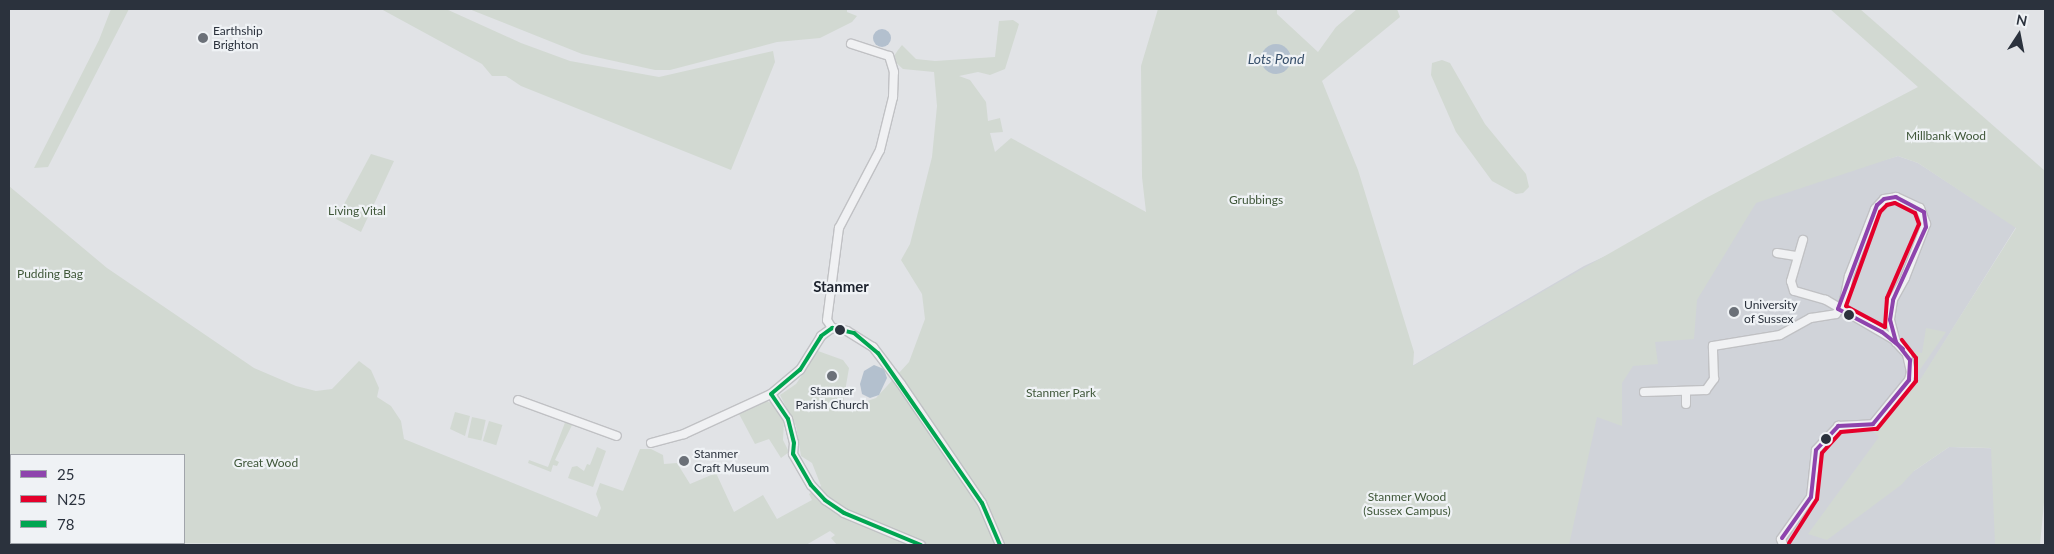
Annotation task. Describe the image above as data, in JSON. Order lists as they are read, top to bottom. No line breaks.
{"districts":["Stanmer"],"water":["Lots Pond"],"parks":["Millbank Wood","Grubbings","Living Vital","Pudding Bag","Stanmer Park","Great Wood","Stanmer Wood (Sussex Campus)"],"places":["Earthship Brighton","University of Sussex","Stanmer Parish Church","Stanmer Craft Museum"],"lines":["transit line 25","transit line N25","transit line 78"],"legend":["25","N25","78"],"north":"top"}
